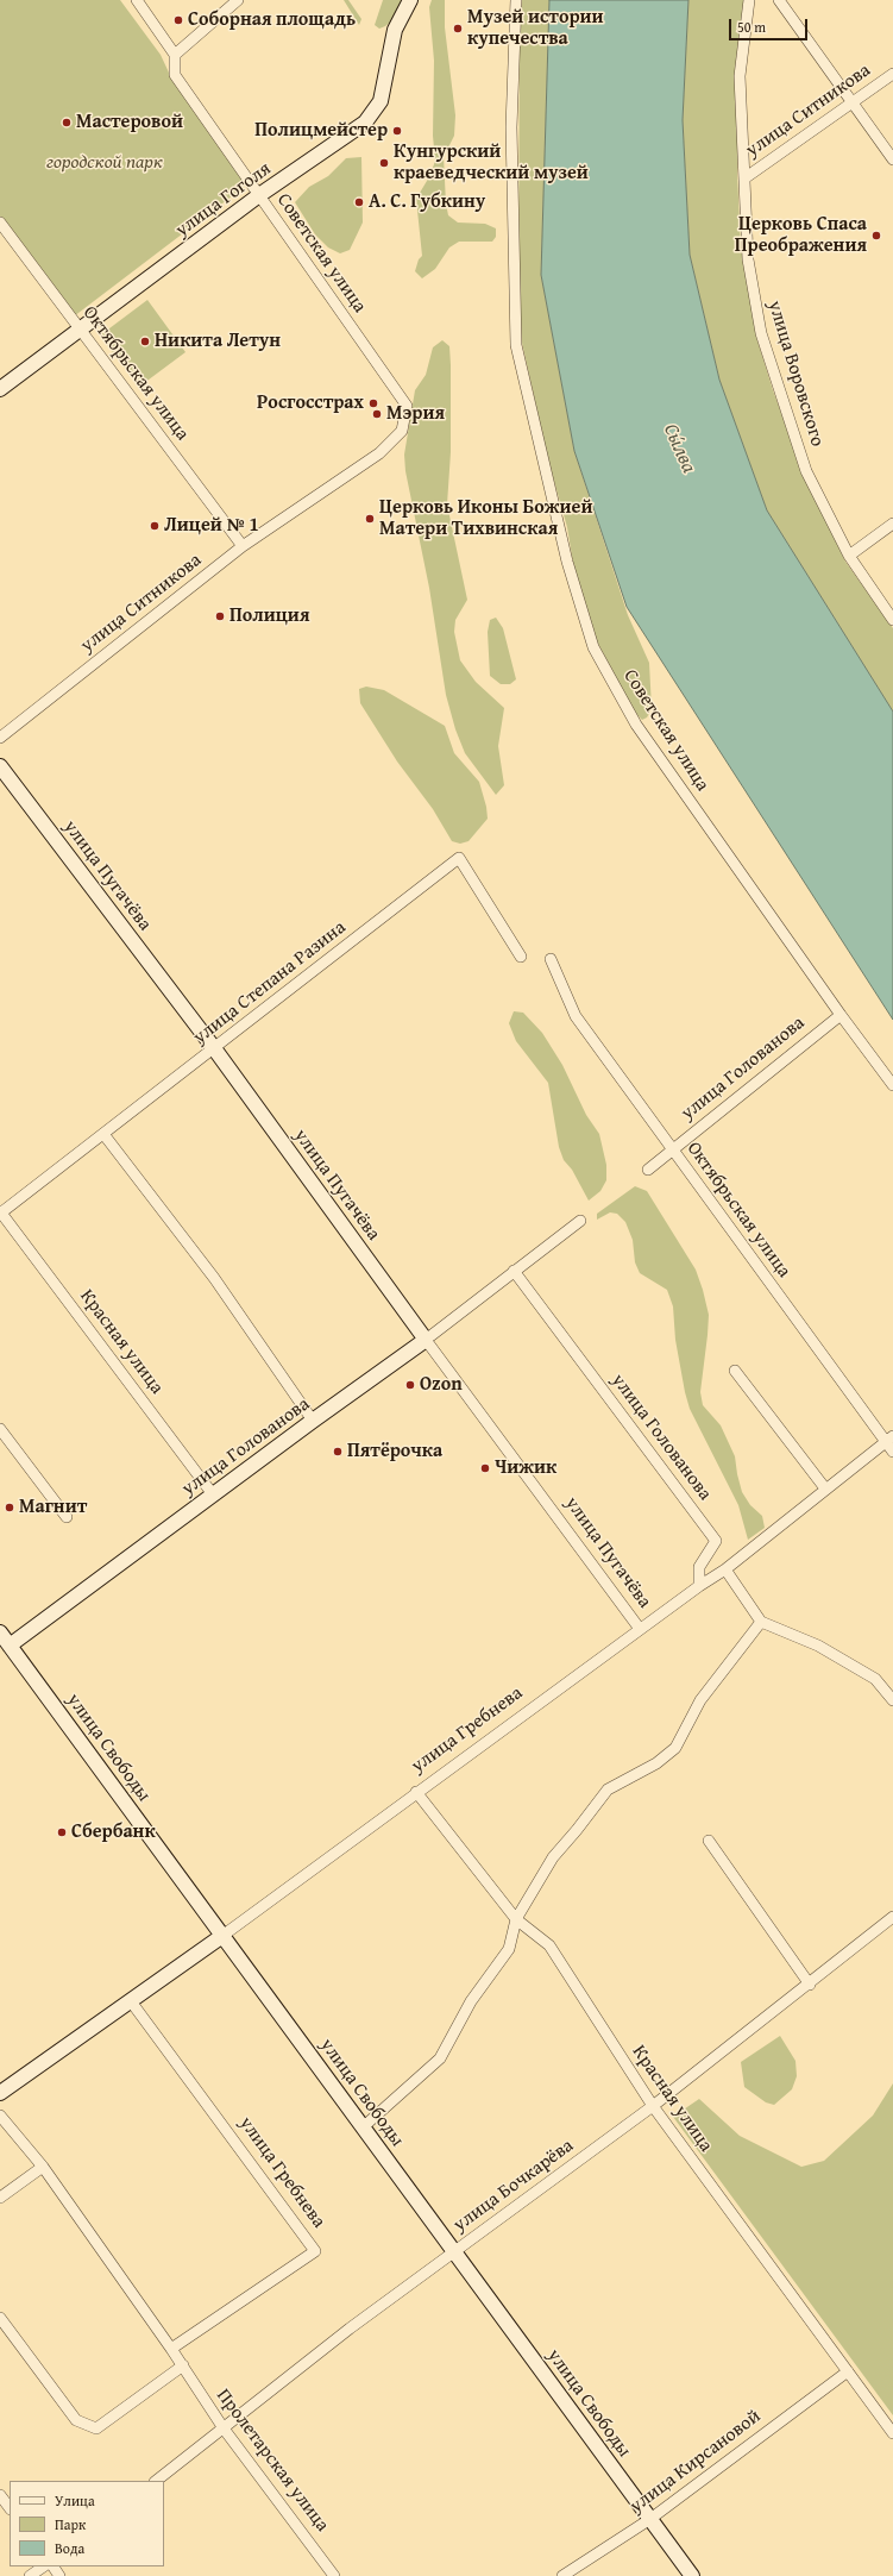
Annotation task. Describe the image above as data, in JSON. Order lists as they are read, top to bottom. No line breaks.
{"streets":{"street":["улица Ситникова","улица Гоголя","Советская улица","Октябрьская улица","улица Воровского","улица Пугачёва","улица Степана Разина","улица Голованова","Красная улица","улица Гребнева","улица Свободы","улица Бочкарёва","Пролетарская улица","улица Кирсановой"]},"crossings":[["улица Ситникова","Советская улица"],["улица Ситникова","Октябрьская улица"],["улица Ситникова","улица Воровского"],["улица Гоголя","Советская улица"],["улица Гоголя","Октябрьская улица"],["Советская улица","улица Голованова"],["Октябрьская улица","улица Голованова"],["Октябрьская улица","улица Гребнева"],["улица Пугачёва","улица Степана Разина"],["улица Пугачёва","улица Голованова"],["улица Пугачёва","улица Гребнева"],["улица Степана Разина","Красная улица"],["улица Голованова","Красная улица"],["улица Голованова","улица Гребнева"],["улица Голованова","улица Свободы"],["Красная улица","улица Гребнева"],["Красная улица","улица Бочкарёва"],["Красная улица","улица Кирсановой"],["улица Гребнева","улица Свободы"],["улица Гребнева","Пролетарская улица"],["улица Свободы","улица Бочкарёва"],["улица Свободы","улица Кирсановой"],["улица Бочкарёва","Пролетарская улица"]],"water":["Сы́лва"],"parks":["городской парк"],"places":["Соборная площадь","Музей истории купечества","Мастеровой","Полицмейстер","Кунгурский краеведческий музей","А. С. Губкину","Церковь Спаса Преображения","Никита Летун","Росгосстрах","Мэрия","Церковь Иконы Божией Матери Тихвинская","Лицей № 1","Полиция","Ozon","Пятёрочка","Чижик","Магнит","Сбербанк"],"legend":["Улица","Парк","Вода"],"scale_bar":"50 m"}
